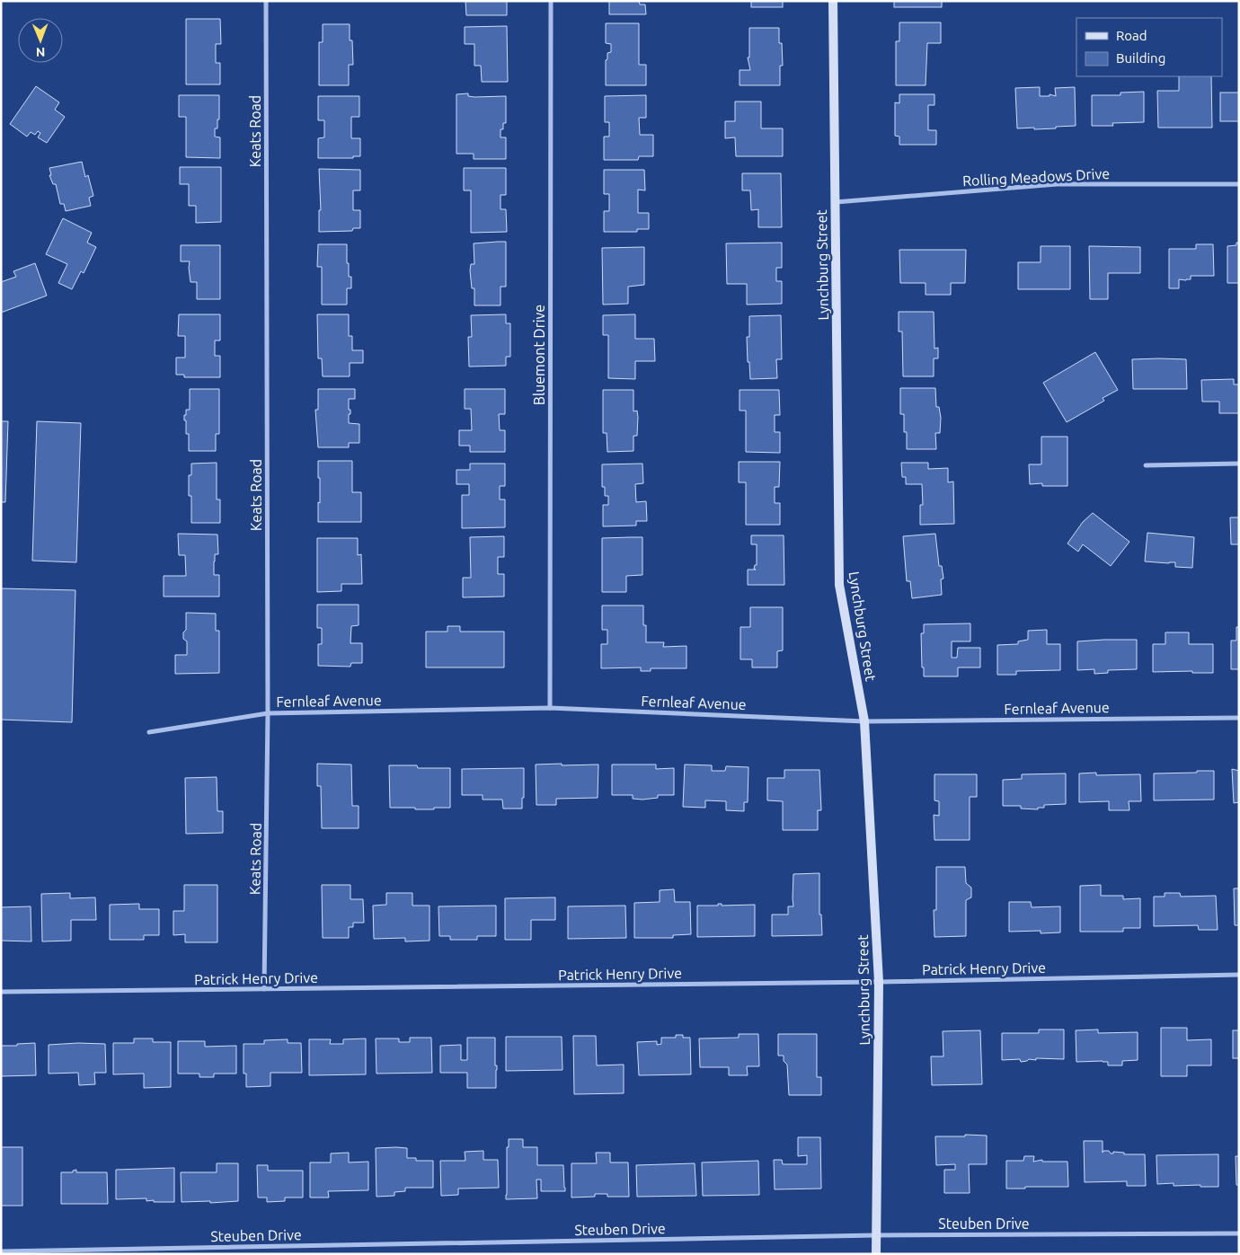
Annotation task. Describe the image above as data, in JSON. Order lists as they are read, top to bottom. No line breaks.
{"streets":{"street":["Keats Road","Rolling Meadows Drive","Lynchburg Street","Bluemont Drive","Fernleaf Avenue","Patrick Henry Drive","Steuben Drive"]},"crossings":[["Keats Road","Fernleaf Avenue"],["Keats Road","Patrick Henry Drive"],["Rolling Meadows Drive","Lynchburg Street"],["Lynchburg Street","Fernleaf Avenue"],["Lynchburg Street","Patrick Henry Drive"],["Lynchburg Street","Steuben Drive"],["Bluemont Drive","Fernleaf Avenue"]],"legend":["Road","Building"],"north":"bottom"}
